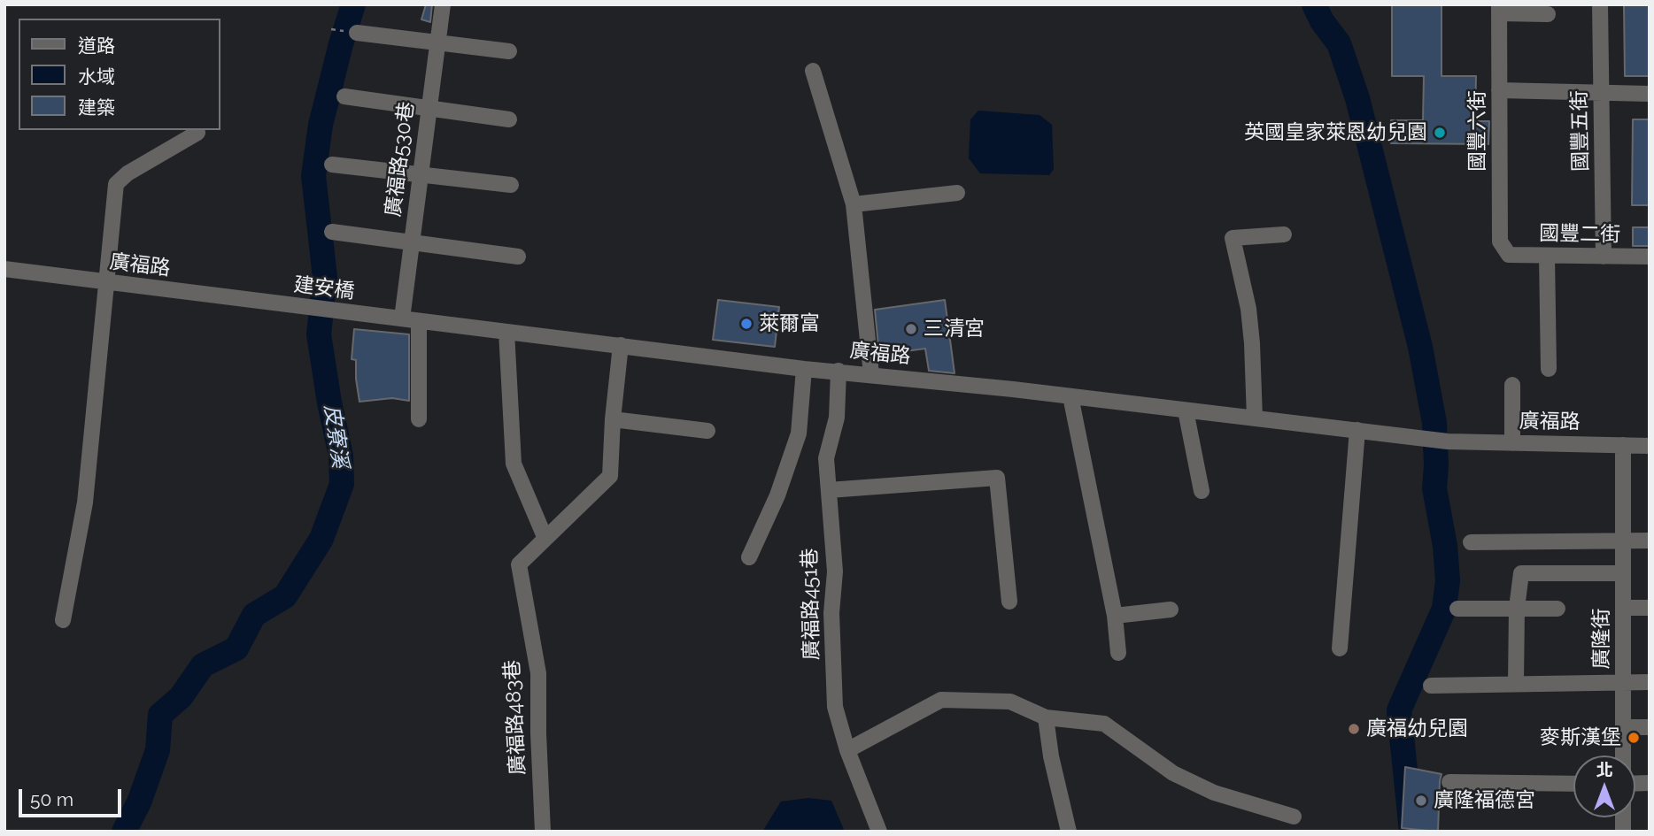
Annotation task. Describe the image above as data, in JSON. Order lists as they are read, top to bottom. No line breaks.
{"streets":{"street":["國豐六街","國豐五街","廣福路530巷","國豐二街","廣福路","建安橋","廣福路451巷","廣隆街","廣福路483巷"]},"crossings":[["國豐六街","國豐二街"],["國豐五街","國豐二街"],["廣福路530巷","廣福路"],["廣福路","建安橋"],["廣福路","廣福路451巷"],["廣福路","廣隆街"],["廣福路","廣福路483巷"]],"water":["皮寮溪"],"places":["英國皇家萊恩幼兒園","萊爾富","三清宮","廣福幼兒園","麥斯漢堡","廣隆福德宮"],"legend":["道路","水域","建築"],"scale_bar":"50 m","north":"top"}
